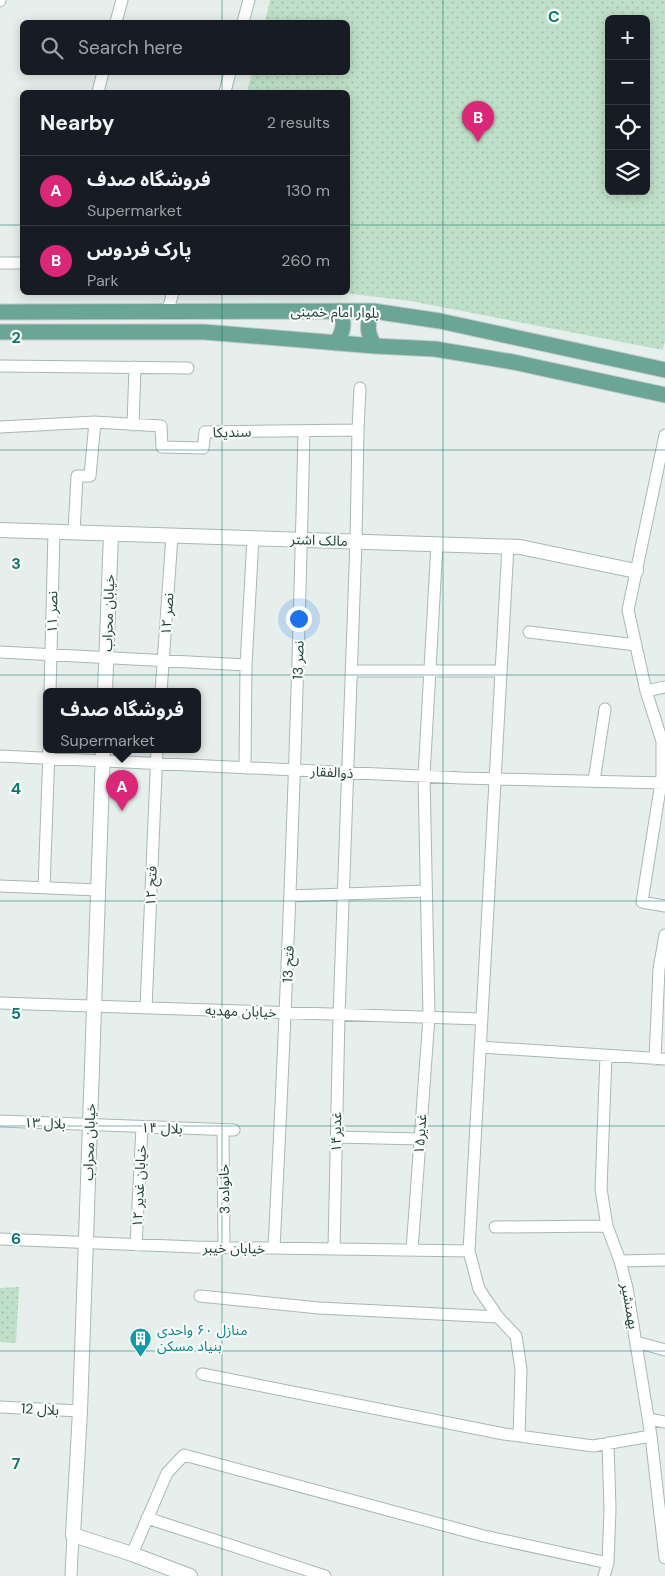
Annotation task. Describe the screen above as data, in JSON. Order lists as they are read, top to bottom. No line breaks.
{"streets":{"main road":["بلوار امام خمینی"],"street":["سندیکا","مالک اشتر","نصر ۱۱","خیابان محراب","نصر ۱۲","نصر 13","ذوالفقار","فتح ۱۲","فتح 13","خیابان مهدیه","بلال ۱۳","بلال ۱۴","غدیر۱۴","غدیر۱۵","خیابان غدیر ۱۲","خانواده 3","خیابان خیبر","بهمنشیر","بلال 12"]},"crossings":[["سندیکا","نصر 13"],["مالک اشتر","نصر ۱۱"],["مالک اشتر","خیابان محراب"],["مالک اشتر","نصر ۱۲"],["مالک اشتر","نصر 13"],["مالک اشتر","غدیر۱۴"],["مالک اشتر","غدیر۱۵"],["خیابان محراب","ذوالفقار"],["خیابان محراب","خیابان مهدیه"],["خیابان محراب","بلال ۱۳"],["خیابان محراب","بلال ۱۴"],["خیابان محراب","خیابان خیبر"],["خیابان محراب","بلال 12"],["نصر 13","ذوالفقار"],["نصر 13","فتح 13"],["ذوالفقار","فتح ۱۲"],["ذوالفقار","فتح 13"],["ذوالفقار","غدیر۱۴"],["ذوالفقار","غدیر۱۵"],["فتح ۱۲","خیابان مهدیه"],["فتح 13","خیابان مهدیه"],["فتح 13","خیابان خیبر"],["خیابان مهدیه","غدیر۱۴"],["خیابان مهدیه","غدیر۱۵"],["بلال ۱۳","بلال ۱۴"],["بلال ۱۴","خیابان غدیر ۱۲"],["بلال ۱۴","خانواده 3"],["غدیر۱۴","خیابان خیبر"],["غدیر۱۵","خیابان خیبر"],["خیابان غدیر ۱۲","خیابان خیبر"],["خانواده 3","خیابان خیبر"]],"places":{"building":["منازل ۶۰ واحدی بنیاد مسکن"]},"page":{"map_buttons":["+","−"],"search":"Search here","heading":["Nearby","2 results"],"pins":["B","A"],"list":[{"mark":"A","name":"فروشگاه صدف","note":"Supermarket","value":"130 m"},{"mark":"B","name":"پارک فردوس","note":"Park","value":"260 m"}],"popup":["فروشگاه صدف","Supermarket"]},"grid":{"columns":["C"],"rows":["2","3","4","5","6","7"]}}
